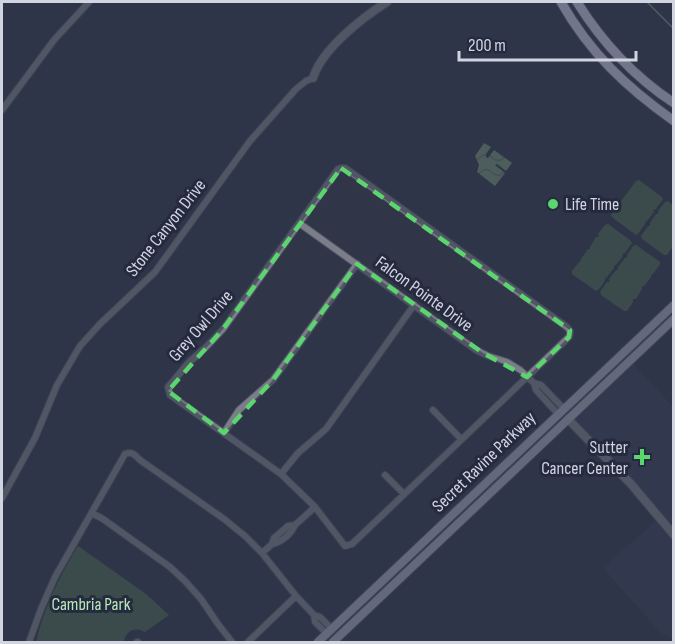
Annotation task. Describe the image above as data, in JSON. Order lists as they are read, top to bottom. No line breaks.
{"streets":{"main road":["Secret Ravine Parkway"],"street":["Stone Canyon Drive","Falcon Pointe Drive","Grey Owl Drive"]},"crossings":[["Falcon Pointe Drive","Grey Owl Drive"],["Falcon Pointe Drive","Secret Ravine Parkway"]],"parks":["Cambria Park"],"places":{"other":["Life Time"],"health":["Sutter Cancer Center"]},"scale_bar":"200 m"}
